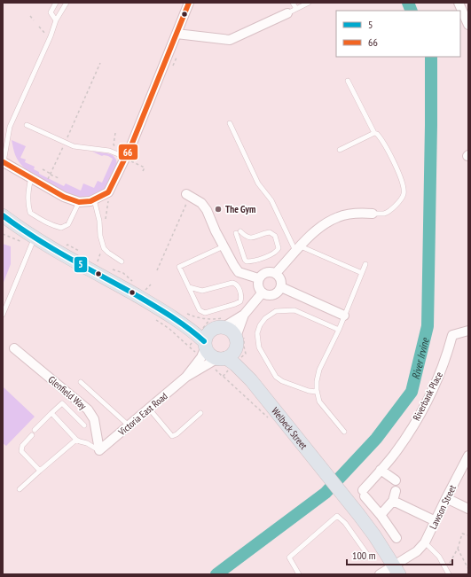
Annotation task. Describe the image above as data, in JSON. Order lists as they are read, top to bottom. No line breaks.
{"streets":{"main road":["Welbeck Street"],"street":["Glenfield Way","Riverbank Place","Victoria East Road","Lawson Street"]},"crossings":[["Glenfield Way","Victoria East Road"],["Victoria East Road","Welbeck Street"],["Welbeck Street","Lawson Street"]],"water":["River Irvine"],"places":["The Gym"],"lines":["transit line 66","transit line 5"],"legend":["5","66"],"scale_bar":"100 m"}
